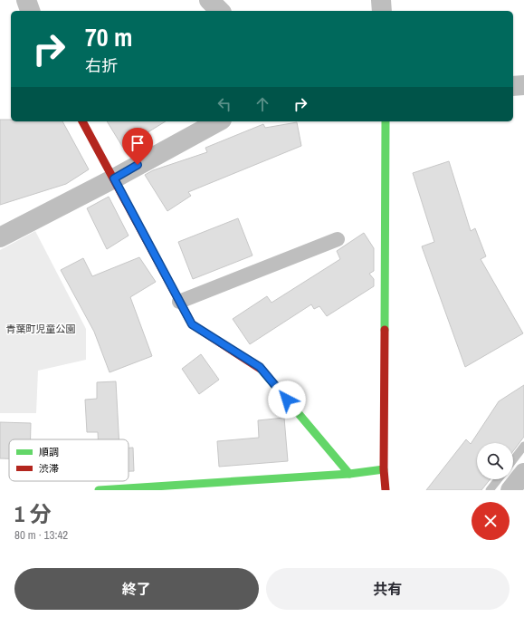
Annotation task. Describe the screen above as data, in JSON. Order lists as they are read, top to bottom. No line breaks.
{"parks":["青葉町児童公園"],"legend":["順調","渋滞"],"page":{"turn":["70 m","右折"],"heading":["1 分","80 m · 13:42"],"buttons":["終了","共有"]}}
